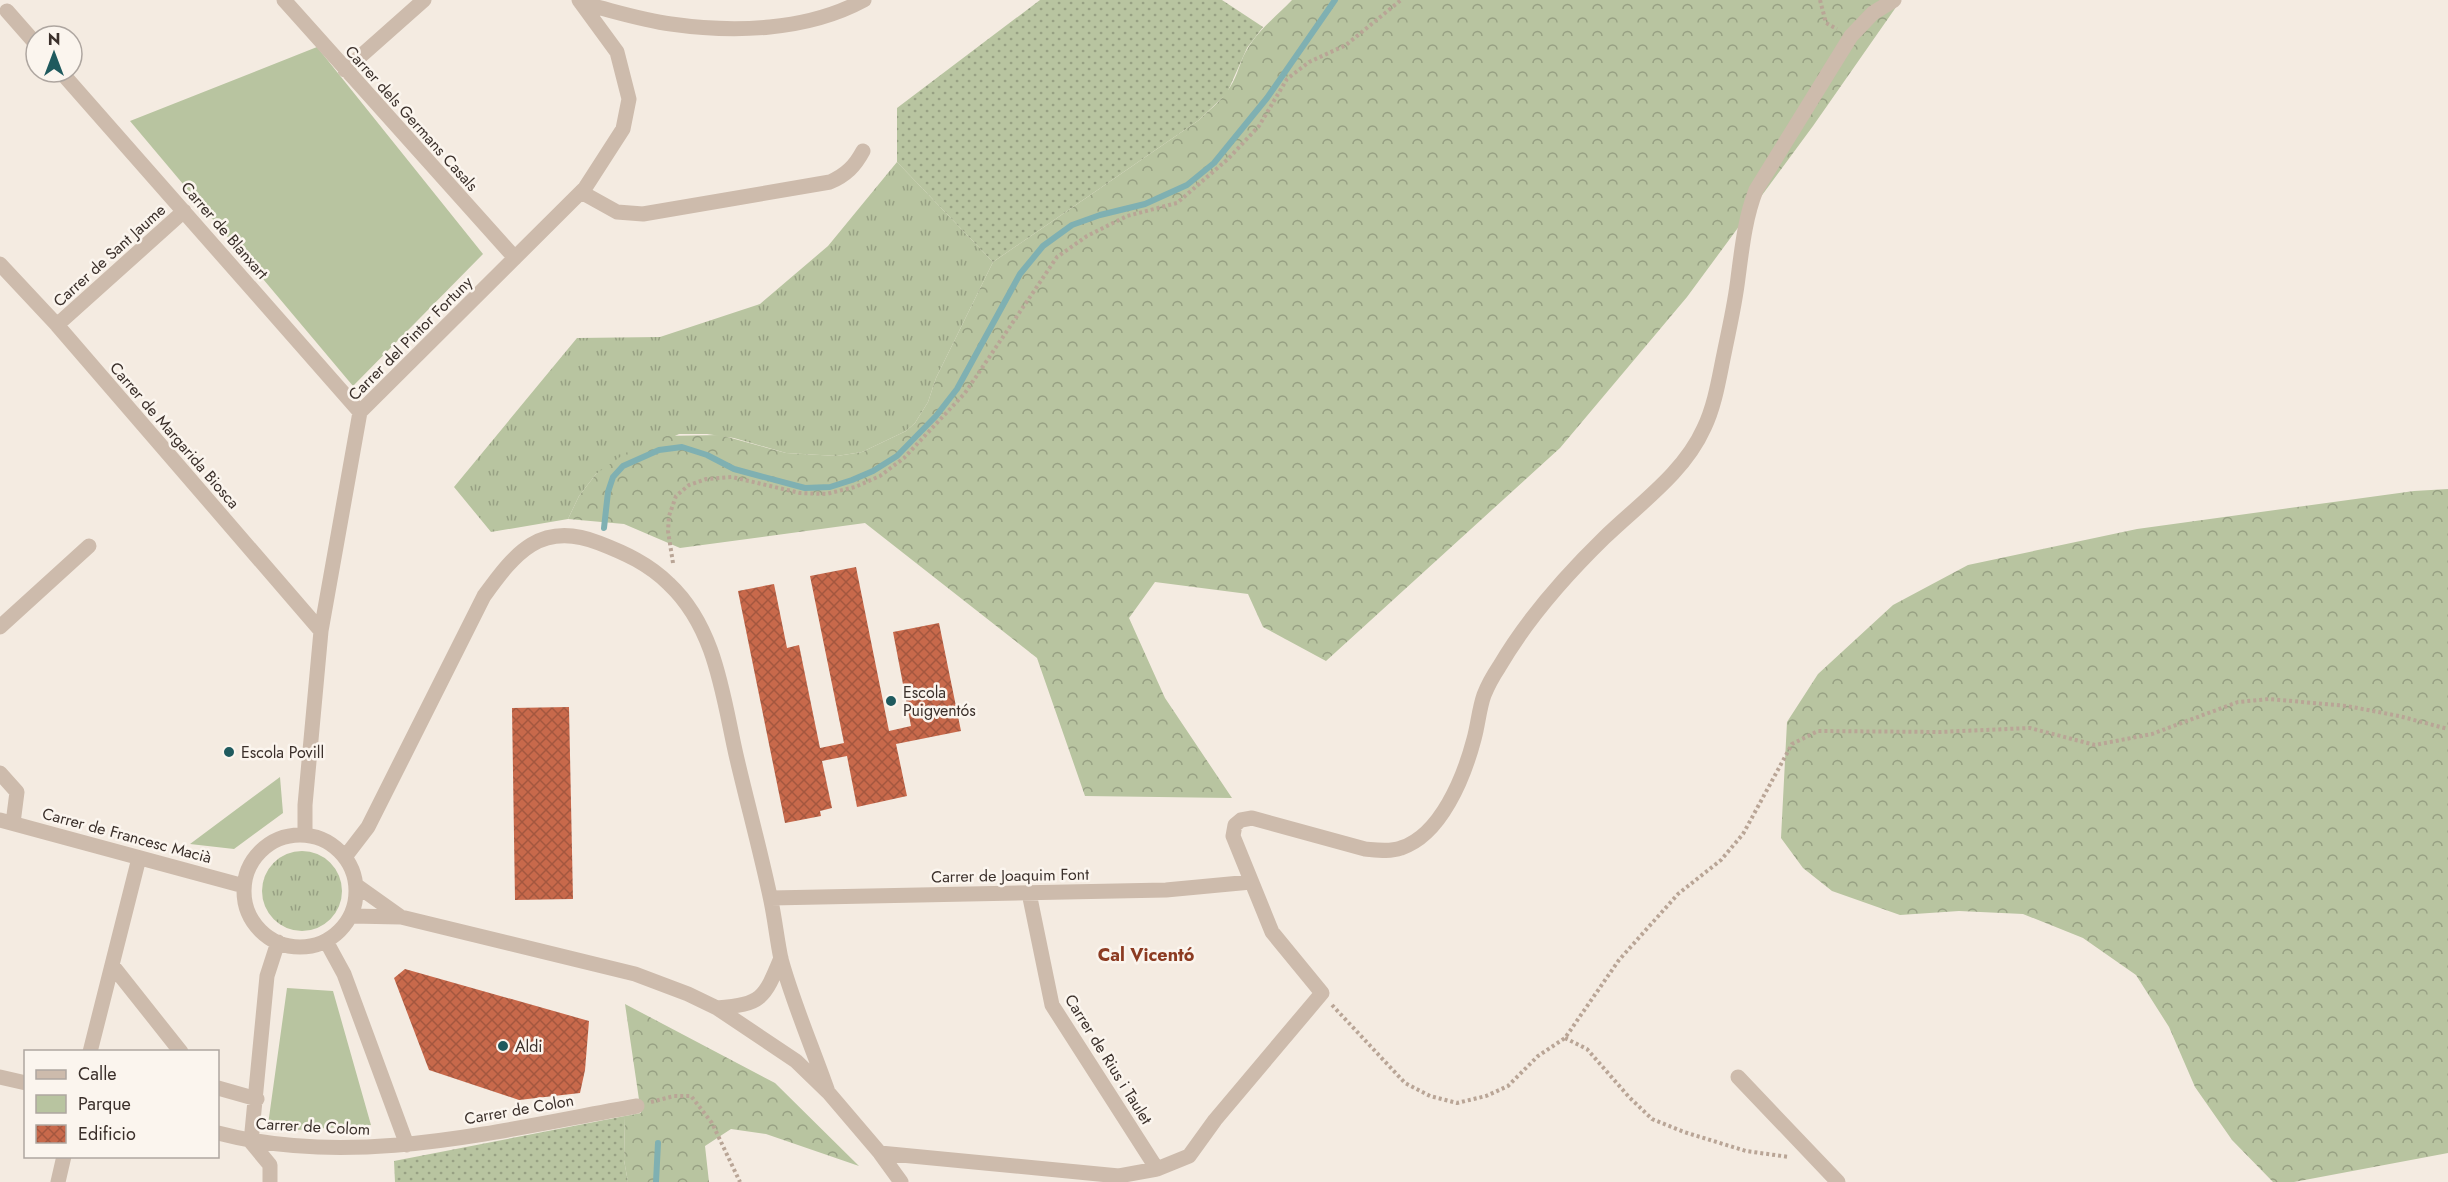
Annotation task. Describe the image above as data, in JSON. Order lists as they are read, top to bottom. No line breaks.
{"streets":{"street":["Carrer dels Germans Casals","Carrer de Blanxart","Carrer de Sant Jaume","Carrer del Pintor Fortuny","Carrer de Margarida Biosca","Carrer de Francesc Macià","Carrer de Joaquim Font","Carrer de Rius i Taulet","Carrer de Colon","Carrer de Colom"]},"crossings":[["Carrer dels Germans Casals","Carrer del Pintor Fortuny"],["Carrer de Blanxart","Carrer de Sant Jaume"],["Carrer de Blanxart","Carrer del Pintor Fortuny"],["Carrer de Sant Jaume","Carrer de Margarida Biosca"],["Carrer del Pintor Fortuny","Carrer de Margarida Biosca"],["Carrer del Pintor Fortuny","Carrer de Francesc Macià"],["Carrer de Joaquim Font","Carrer de Rius i Taulet"],["Carrer de Colon","Carrer de Colom"]],"districts":["Cal Vicentó"],"places":["Escola Puigventós","Escola Povill","Aldi"],"legend":["Calle","Parque","Edificio"],"north":"top"}
